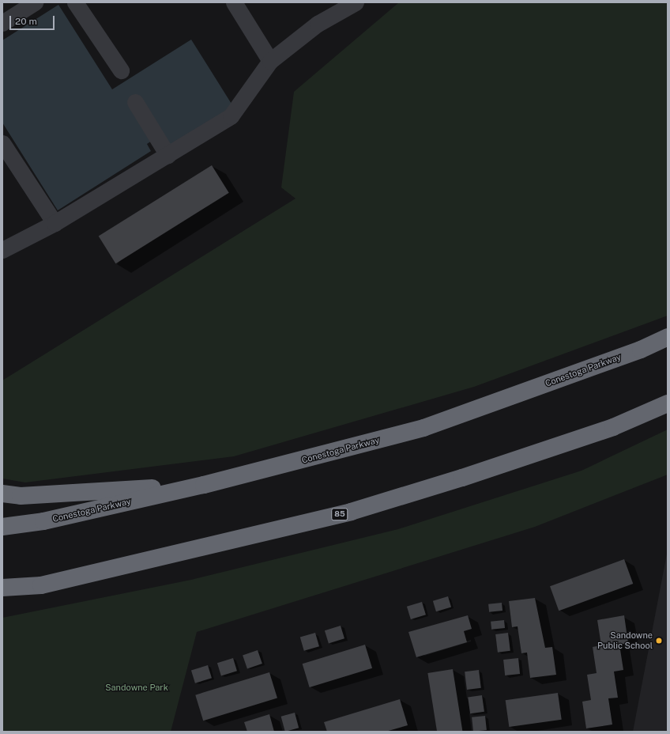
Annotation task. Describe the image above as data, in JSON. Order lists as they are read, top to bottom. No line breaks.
{"streets":{"highway":["Conestoga Parkway","85"]},"parks":["Sandowne Park"],"places":["Sandowne Public School"],"scale_bar":"20 m"}
